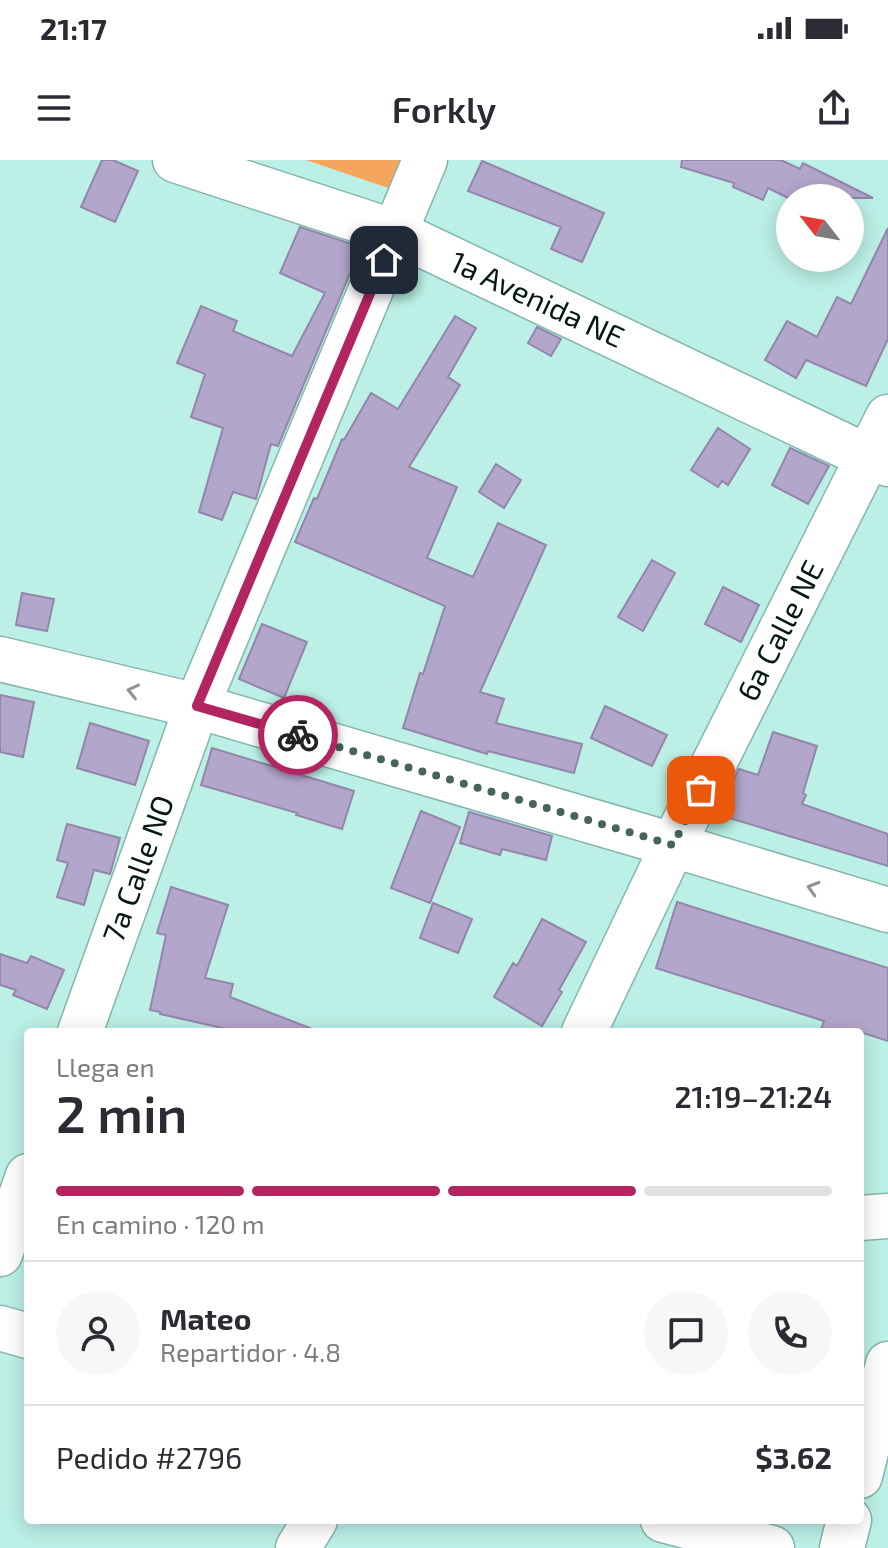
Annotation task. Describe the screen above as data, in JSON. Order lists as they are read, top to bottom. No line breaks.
{"streets":{"street":["1a Avenida NE","6a Calle NE","7a Calle NO"]},"crossings":[["1a Avenida NE","6a Calle NE"],["1a Avenida NE","7a Calle NO"]],"north":"top left","page":{"status":"21:17","header":"Forkly","heading":["2 min","Llega en","21:19–21:24"],"panel":["Mateo","Repartidor · 4.8","Pedido #2796","$3.62"],"bar":"En camino · 120 m"}}
